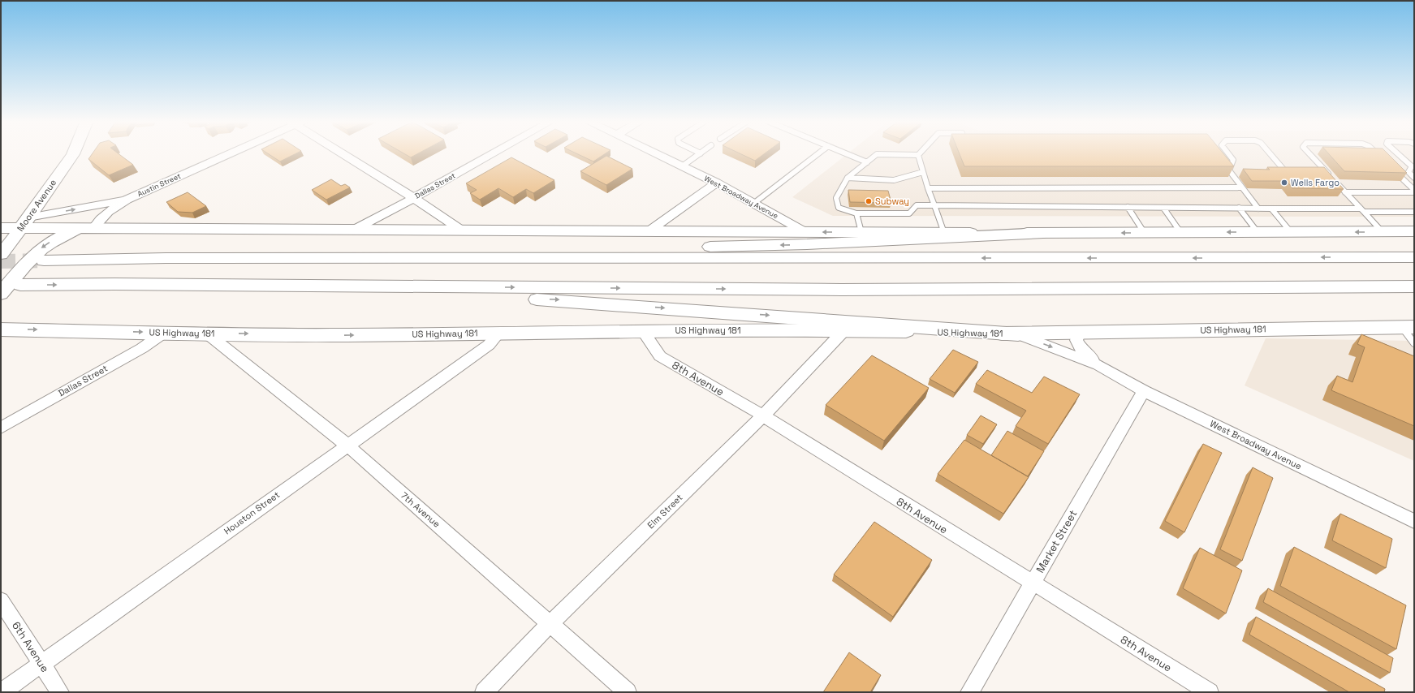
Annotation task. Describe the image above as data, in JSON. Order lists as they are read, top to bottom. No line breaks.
{"streets":{"main road":["Moore Avenue","US Highway 181"],"street":["Austin Street","Dallas Street","West Broadway Avenue","8th Avenue","7th Avenue","Elm Street","Houston Street","Market Street","6th Avenue"]},"crossings":[["Dallas Street","US Highway 181"],["West Broadway Avenue","US Highway 181"],["West Broadway Avenue","Market Street"],["US Highway 181","8th Avenue"],["US Highway 181","7th Avenue"],["US Highway 181","Elm Street"],["US Highway 181","Houston Street"],["8th Avenue","Elm Street"],["8th Avenue","Market Street"],["7th Avenue","Elm Street"],["7th Avenue","Houston Street"],["Houston Street","6th Avenue"]],"places":["Wells Fargo","Subway"]}
